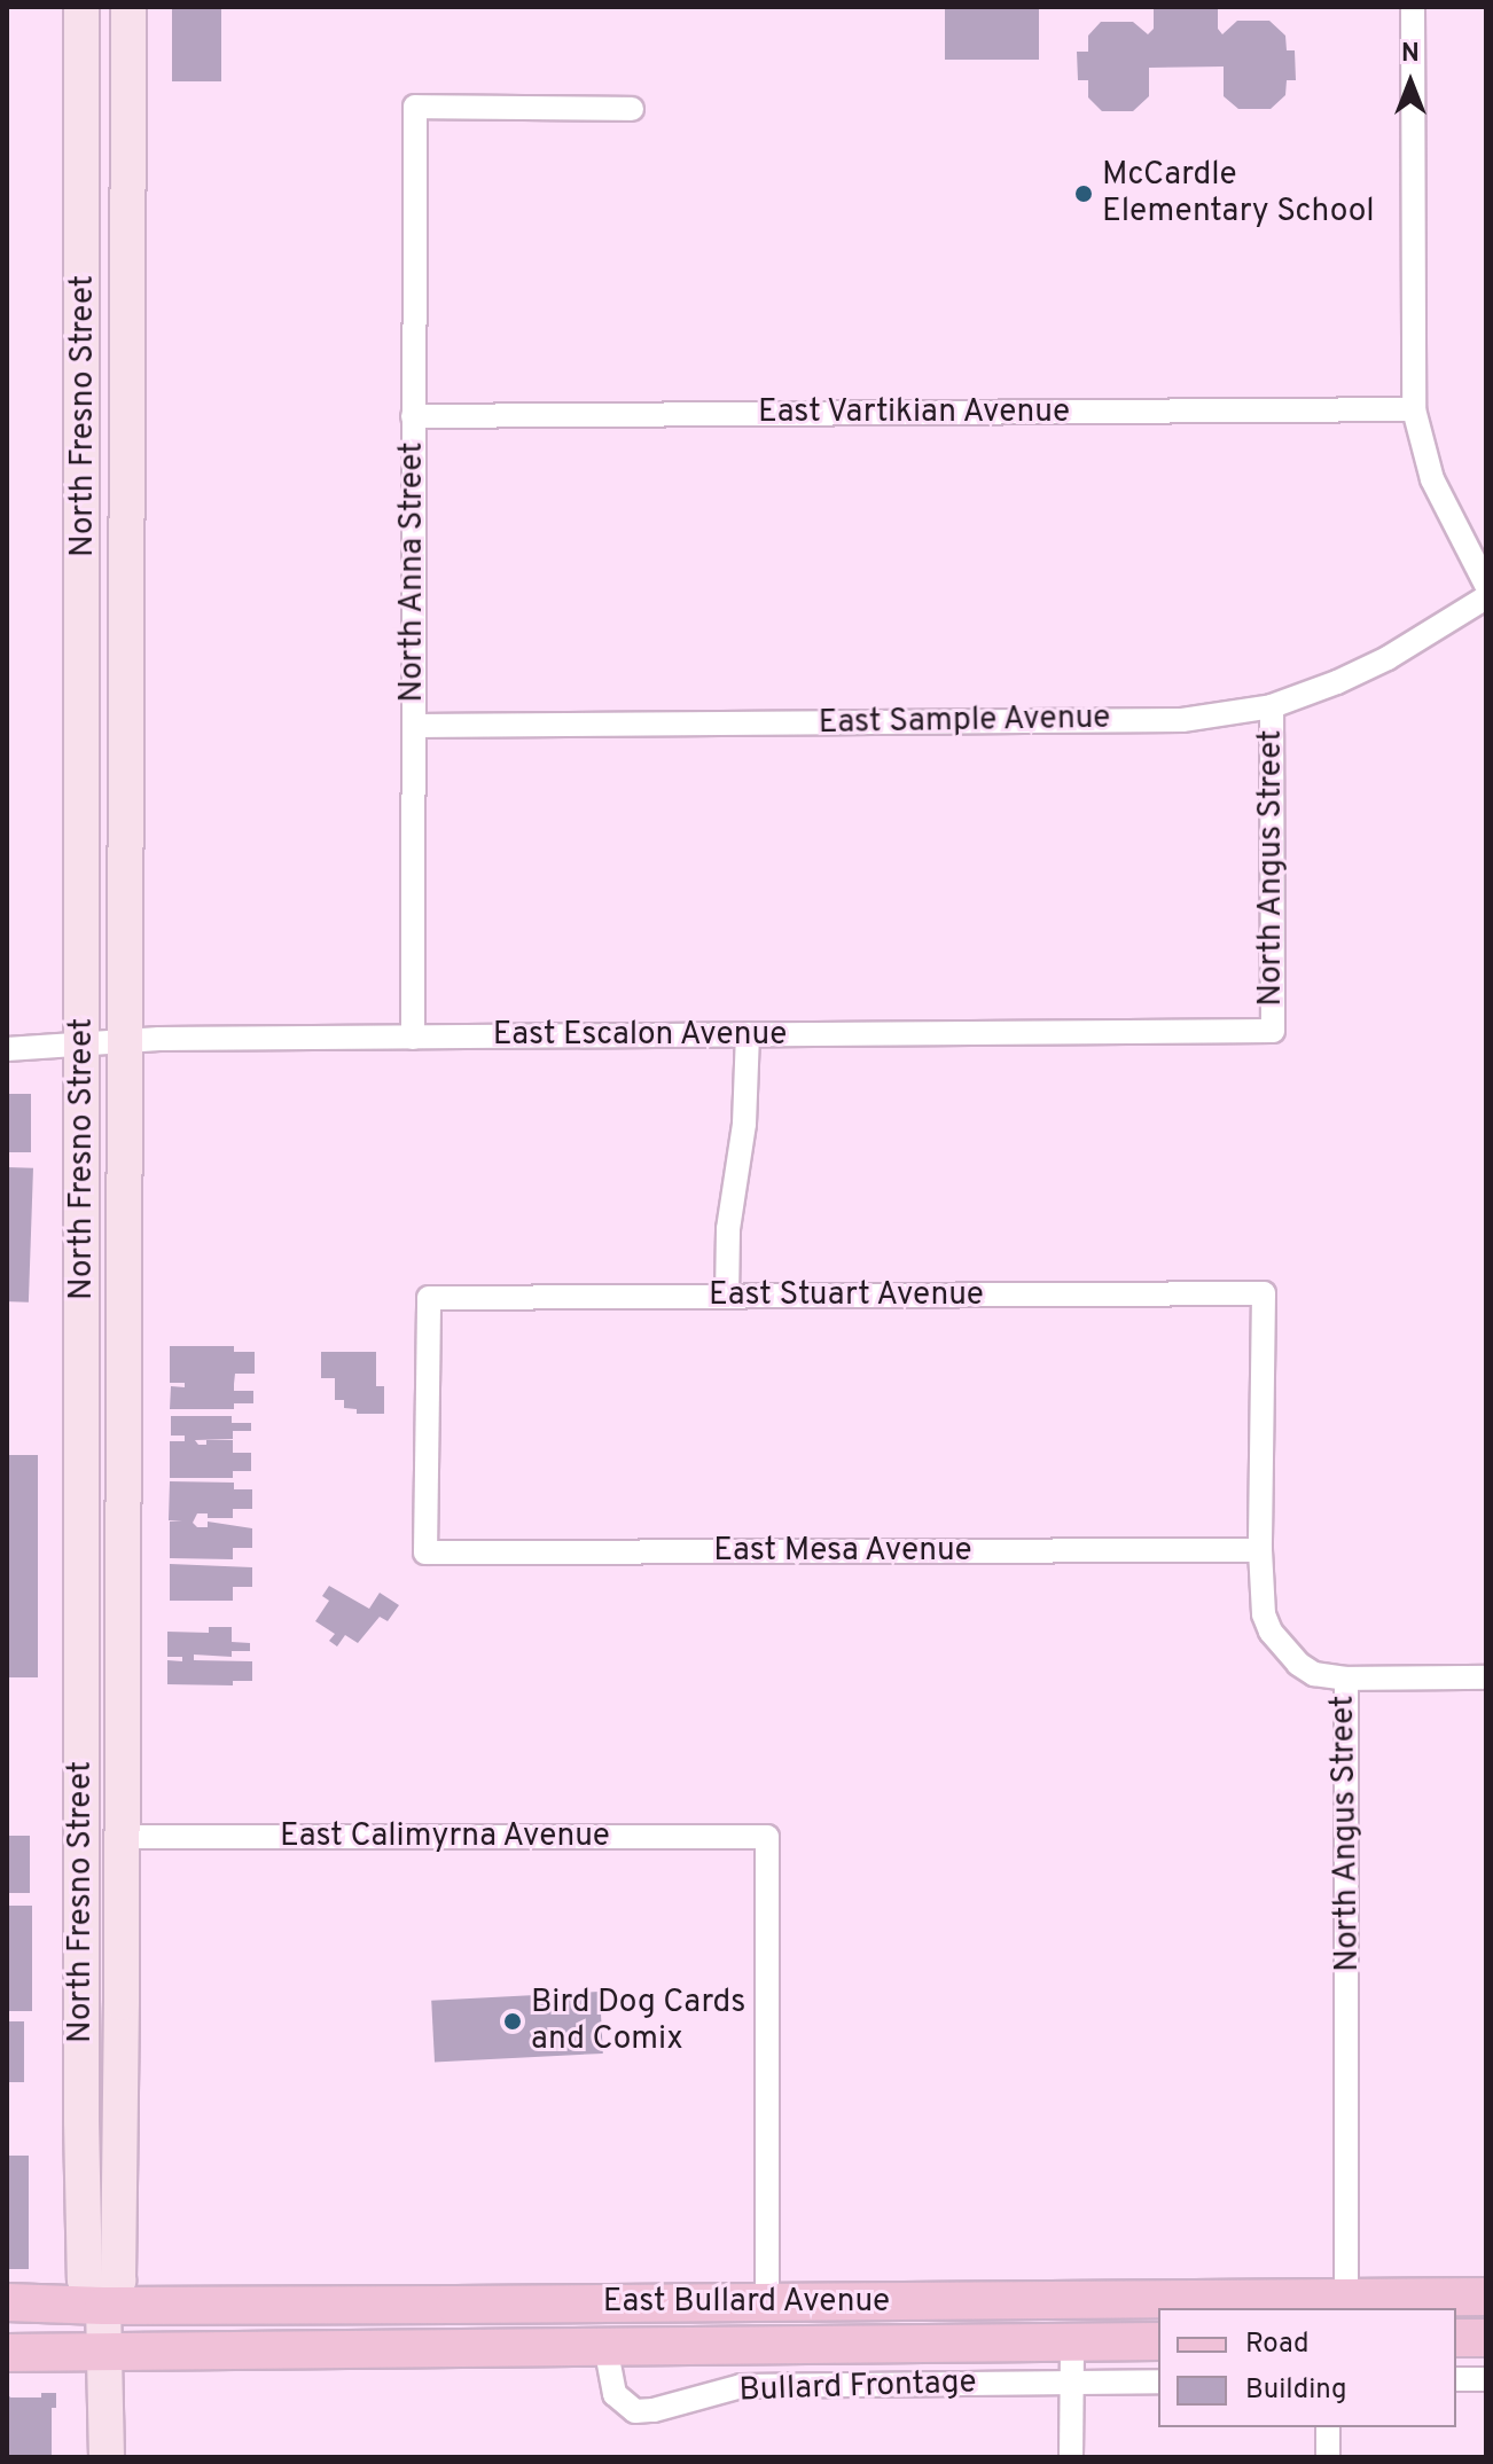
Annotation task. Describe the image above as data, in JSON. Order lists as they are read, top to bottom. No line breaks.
{"streets":{"main road":["North Fresno Street","East Bullard Avenue"],"street":["East Vartikian Avenue","North Anna Street","East Sample Avenue","North Angus Street","East Escalon Avenue","East Stuart Avenue","East Mesa Avenue","East Calimyrna Avenue","Bullard Frontage"]},"crossings":[["East Vartikian Avenue","North Anna Street"],["North Fresno Street","East Escalon Avenue"],["North Fresno Street","East Calimyrna Avenue"],["North Fresno Street","East Bullard Avenue"],["North Anna Street","East Sample Avenue"],["North Anna Street","East Escalon Avenue"],["East Sample Avenue","North Angus Street"],["North Angus Street","East Escalon Avenue"],["North Angus Street","East Stuart Avenue"],["North Angus Street","East Mesa Avenue"],["North Angus Street","East Bullard Avenue"],["East Stuart Avenue","East Mesa Avenue"],["East Calimyrna Avenue","East Bullard Avenue"],["East Bullard Avenue","Bullard Frontage"]],"places":["McCardle Elementary School","Bird Dog Cards and Comix"],"legend":["Road","Building"],"north":"top"}
